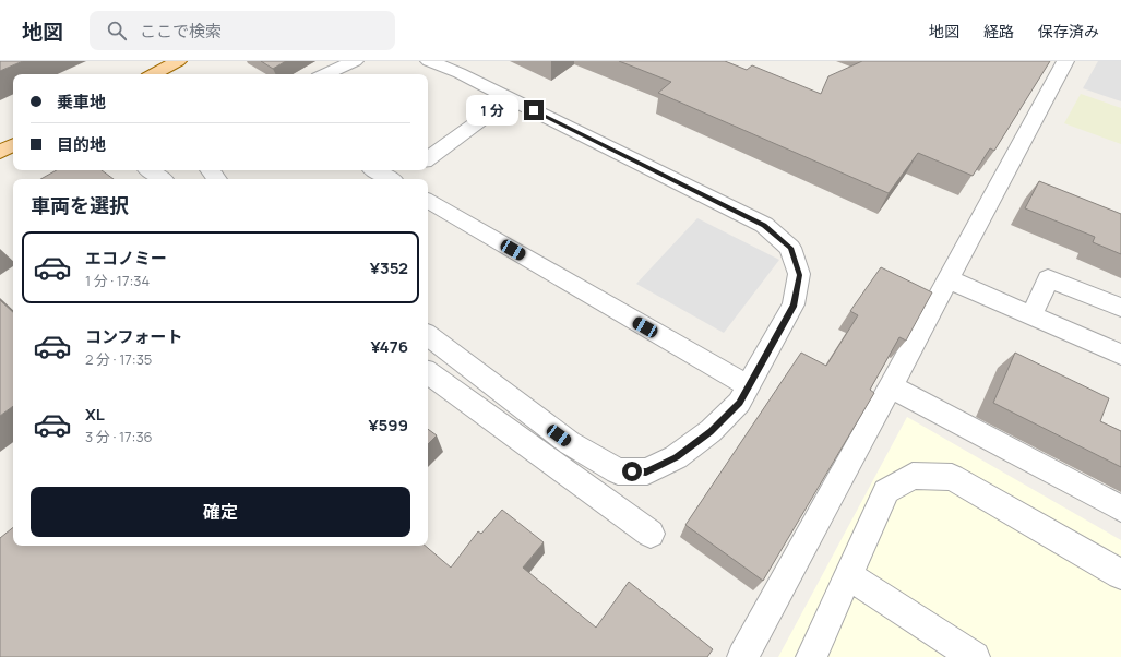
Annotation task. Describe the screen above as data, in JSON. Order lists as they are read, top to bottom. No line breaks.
{"page":{"header":"地図","search":"ここで検索","nav":["地図","経路","保存済み"],"banner":["乗車地","目的地"],"bubble":"1 分","heading":"車両を選択","list":[{"name":"エコノミー","note":"1 分 · 17:34","value":"¥352"},{"name":"コンフォート","note":"2 分 · 17:35","value":"¥476"},{"name":"XL","note":"3 分 · 17:36","value":"¥599"}],"buttons":"確定"}}
